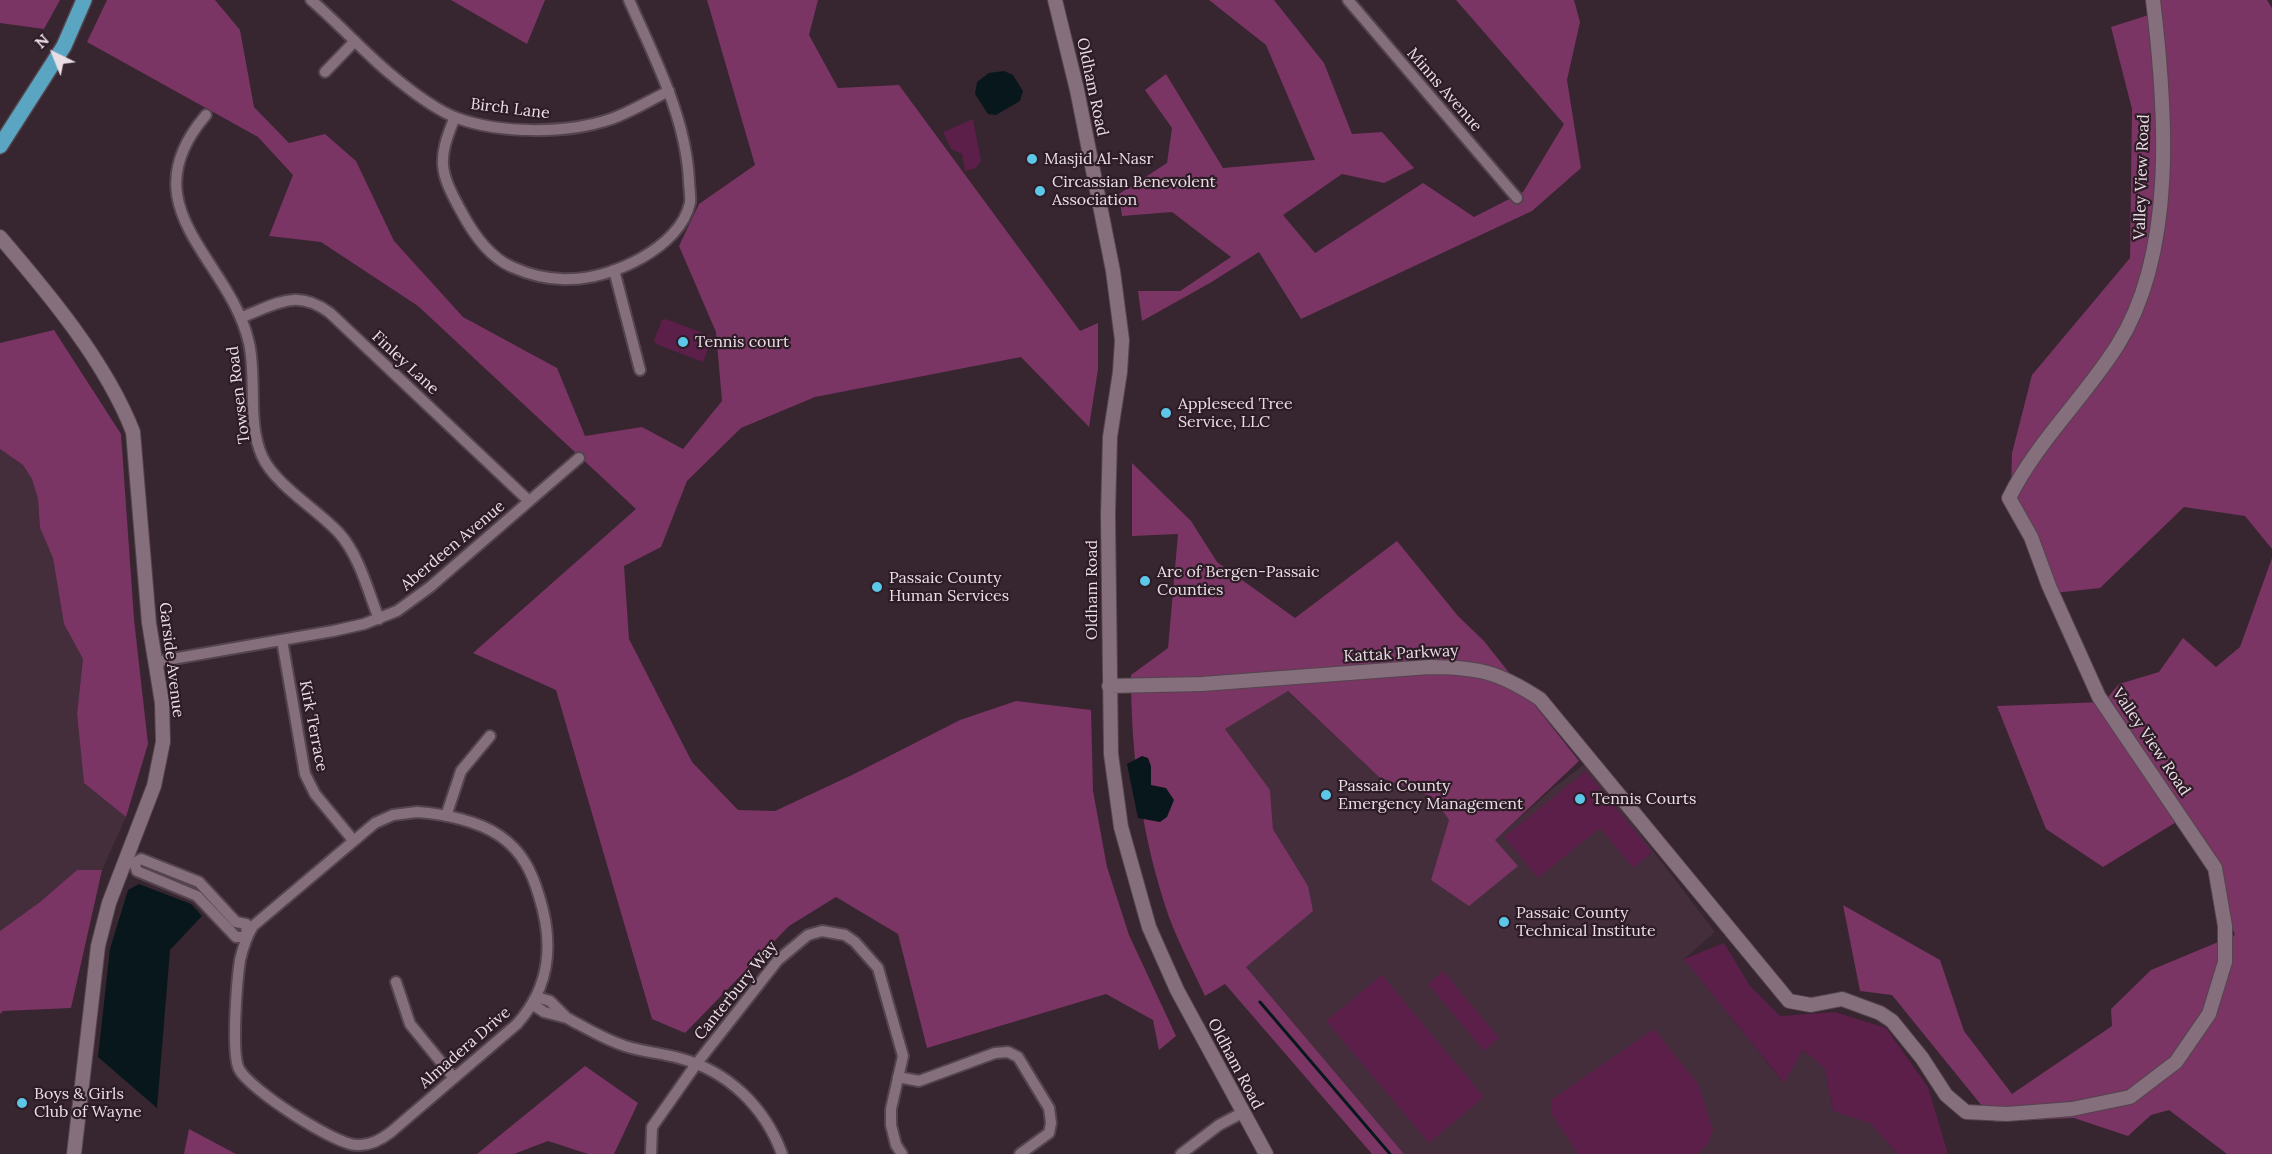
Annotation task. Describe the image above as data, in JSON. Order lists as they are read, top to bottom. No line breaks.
{"streets":{"street":["Oldham Road","Minns Avenue","Birch Lane","Valley View Road","Finley Lane","Towsen Road","Aberdeen Avenue","Kattak Parkway","Garside Avenue","Kirk Terrace","Canterbury Way","Almadera Drive"]},"crossings":[["Oldham Road","Kattak Parkway"],["Valley View Road","Kattak Parkway"],["Finley Lane","Towsen Road"],["Finley Lane","Aberdeen Avenue"],["Towsen Road","Aberdeen Avenue"],["Aberdeen Avenue","Garside Avenue"],["Aberdeen Avenue","Kirk Terrace"],["Kirk Terrace","Almadera Drive"]],"places":["Masjid Al-Nasr","Circassian Benevolent Association","Tennis court","Appleseed Tree Service, LLC","Arc of Bergen-Passaic Counties","Passaic County Human Services","Passaic County Emergency Management","Tennis Courts","Passaic County Technical Institute","Boys & Girls Club of Wayne"],"north":"top left"}
